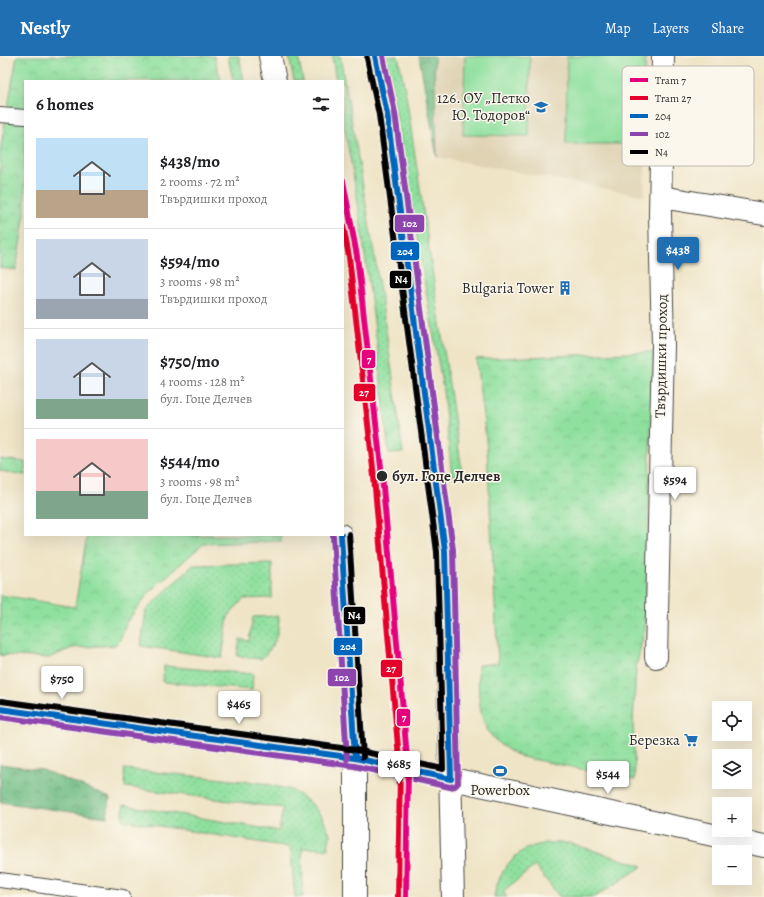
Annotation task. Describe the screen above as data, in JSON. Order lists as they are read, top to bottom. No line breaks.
{"streets":{"street":["Твърдишки проход"]},"places":{"school or university":["126. ОУ „Петко Ю. Тодоров“"],"building":["Bulgaria Tower"],"other":["бул. Гоце Делчев"],"supermarket":["Березка"],"sports":["Powerbox"]},"lines":["transit line 204","transit line 102","transit line N4","tram line 7","tram line 27"],"legend":["Tram 7","Tram 27","204","102","N4"],"page":{"header":"Nestly","nav":["Map","Layers","Share"],"heading":"6 homes","list":[{"name":"$438/mo","note":"2 rooms · 72 m² · Твърдишки проход"},{"name":"$594/mo","note":"3 rooms · 98 m² · Твърдишки проход"},{"name":"$750/mo","note":"4 rooms · 128 m² · бул. Гоце Делчев"},{"name":"$544/mo","note":"3 rooms · 98 m² · бул. Гоце Делчев"}],"price":["$438","$594","$750","$465","$685","$544"],"map_buttons":["+","−"]}}
